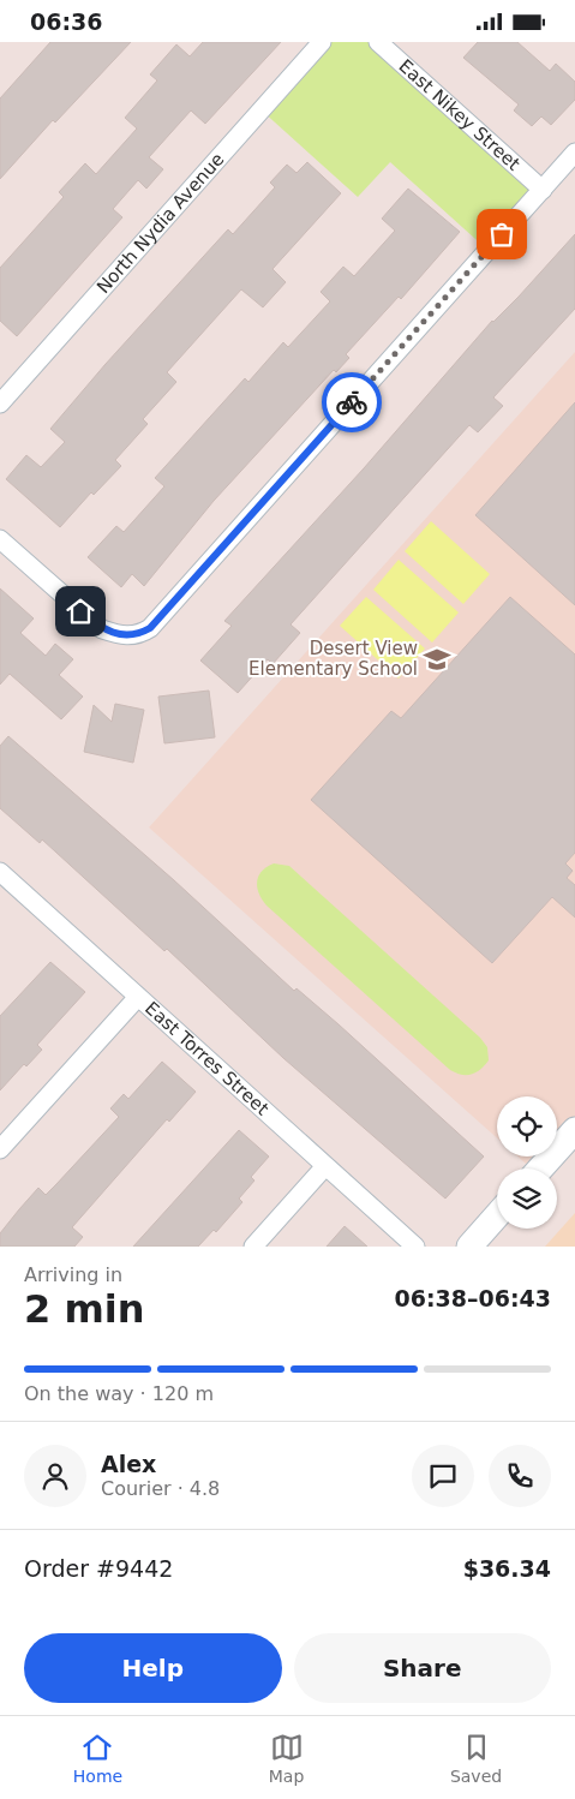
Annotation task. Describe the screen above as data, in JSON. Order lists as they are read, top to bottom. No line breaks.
{"streets":{"street":["East Nikey Street","North Nydia Avenue","East Torres Street"]},"places":{"school or university":["Desert View Elementary School"]},"page":{"status":"06:36","heading":["2 min","Arriving in","06:38–06:43"],"panel":["Alex","Courier · 4.8","Order #9442","$36.34"],"bar":"On the way · 120 m","buttons":["Help","Share"],"tabs":["Home","Map","Saved"]}}
